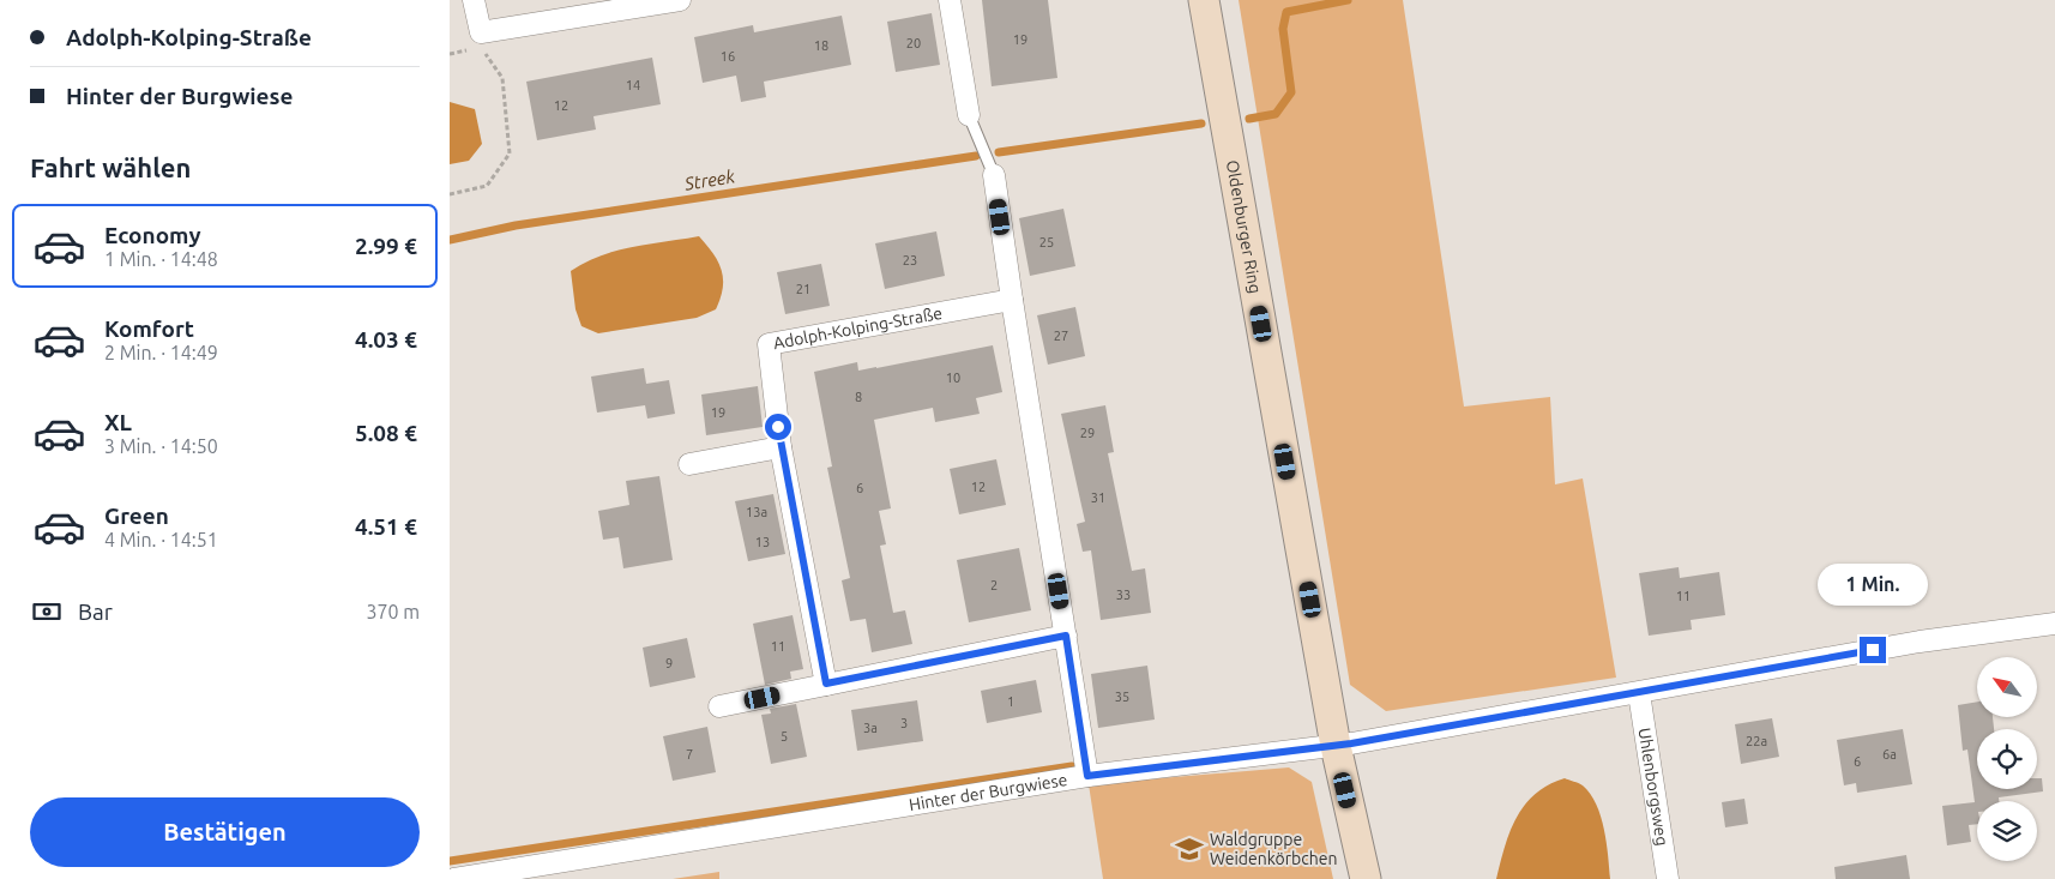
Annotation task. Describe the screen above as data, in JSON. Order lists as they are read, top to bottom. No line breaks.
{"streets":{"main road":["Oldenburger Ring"],"street":["Adolph-Kolping-Straße","Uhlenborgsweg","Hinter der Burgwiese"]},"crossings":[["Oldenburger Ring","Hinter der Burgwiese"],["Uhlenborgsweg","Hinter der Burgwiese"]],"water":["Streek"],"places":{"school or university":["Waldgruppe Weidenkörbchen"]},"house_numbers":["19","20","18","16","14","12","25","23","21","27","10","8","19","29","12","6","31","13a","13","2","33","11","11","9","35","1","3","3a","5","22a","7","6a","6"],"north":"top left","page":{"banner":["Adolph-Kolping-Straße","Hinter der Burgwiese"],"heading":"Fahrt wählen","list":[{"name":"Economy","note":"1 Min. · 14:48","value":"2.99 €"},{"name":"Komfort","note":"2 Min. · 14:49","value":"4.03 €"},{"name":"XL","note":"3 Min. · 14:50","value":"5.08 €"},{"name":"Green","note":"4 Min. · 14:51","value":"4.51 €"}],"bubble":"1 Min.","pay":["Bar","370 m"],"buttons":"Bestätigen"}}
